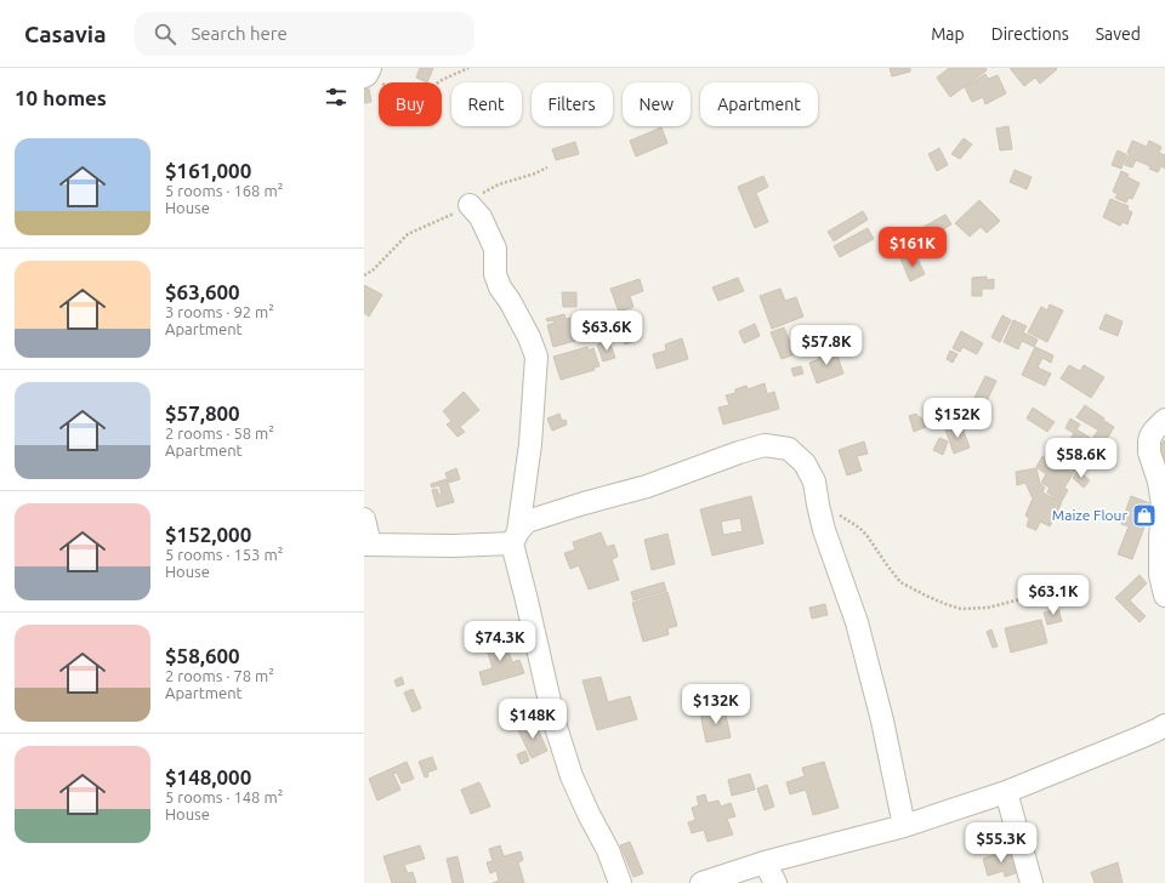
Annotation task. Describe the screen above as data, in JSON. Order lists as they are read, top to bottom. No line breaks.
{"places":{"shop":["Maize Flour"]},"page":{"header":"Casavia","search":"Search here","nav":["Map","Directions","Saved"],"heading":"10 homes","chip":["Buy","Rent","Filters","New","Apartment"],"list":[{"name":"$161,000","note":"5 rooms · 168 m² · House"},{"name":"$63,600","note":"3 rooms · 92 m² · Apartment"},{"name":"$57,800","note":"2 rooms · 58 m² · Apartment"},{"name":"$152,000","note":"5 rooms · 153 m² · House"},{"name":"$58,600","note":"2 rooms · 78 m² · Apartment"},{"name":"$148,000","note":"5 rooms · 148 m² · House"}],"price":["$161K","$63.6K","$57.8K","$152K","$58.6K","$63.1K","$74.3K","$132K","$148K","$55.3K"]}}
